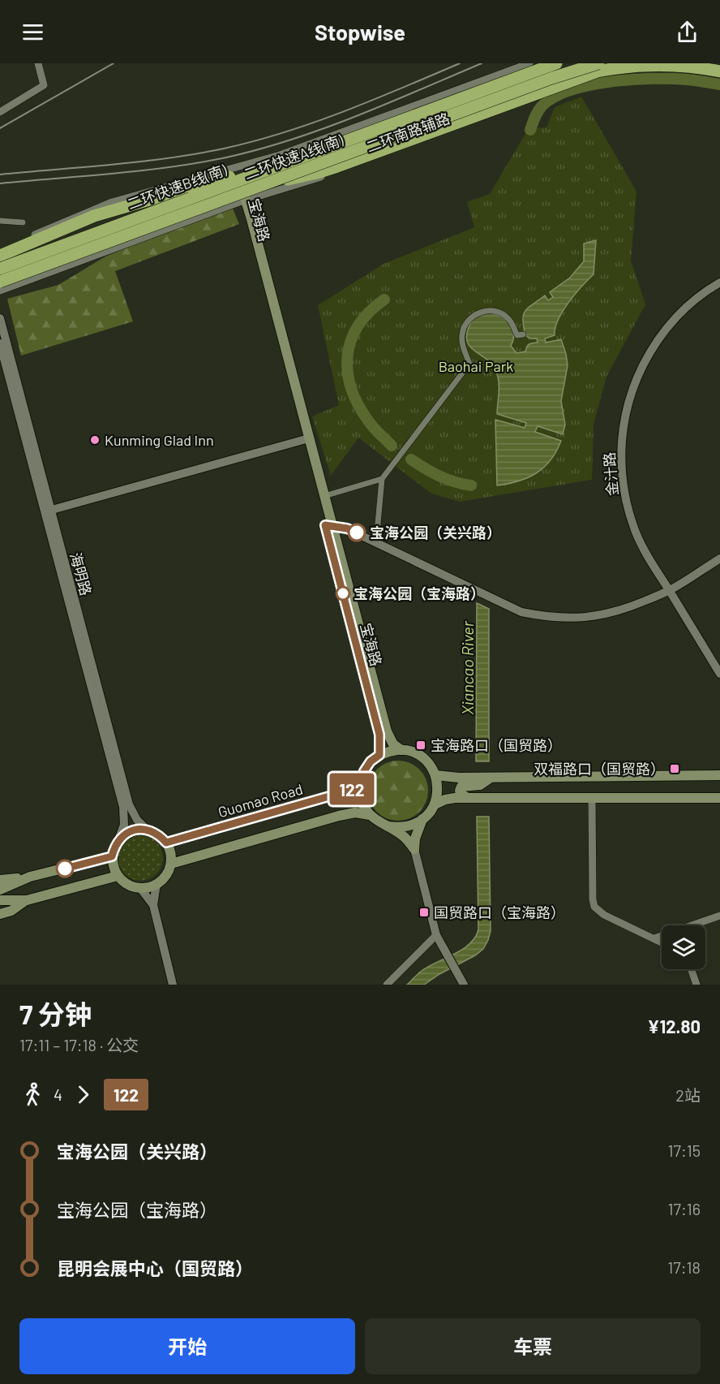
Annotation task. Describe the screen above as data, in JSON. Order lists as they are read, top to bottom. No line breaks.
{"streets":{"highway":["二环快速A线(南)","二环快速B线(南)"],"main road":["宝海路","Guomao Road"],"street":["二环南路辅路","金汁路","海明路"]},"crossings":[["二环南路辅路","宝海路"],["宝海路","Guomao Road"],["海明路","Guomao Road"]],"water":["Xiancao River"],"parks":["Baohai Park"],"places":{"other":["Kunming Glad Inn","宝海公园（关兴路）","宝海公园（宝海路）"],"transit":["宝海路口（国贸路）","双福路口（国贸路）","国贸路口（宝海路）"]},"lines":["bus line 122"],"page":{"header":"Stopwise","on_map":"122","heading":["7 分钟","17:11 – 17:18 · 公交","¥12.80"],"legs":["4","122","2站"],"list":[{"name":"宝海公园（关兴路）","value":"17:15"},{"name":"宝海公园（宝海路）","value":"17:16"},{"name":"昆明会展中心（国贸路）","value":"17:18"}],"buttons":["开始","车票"]}}
